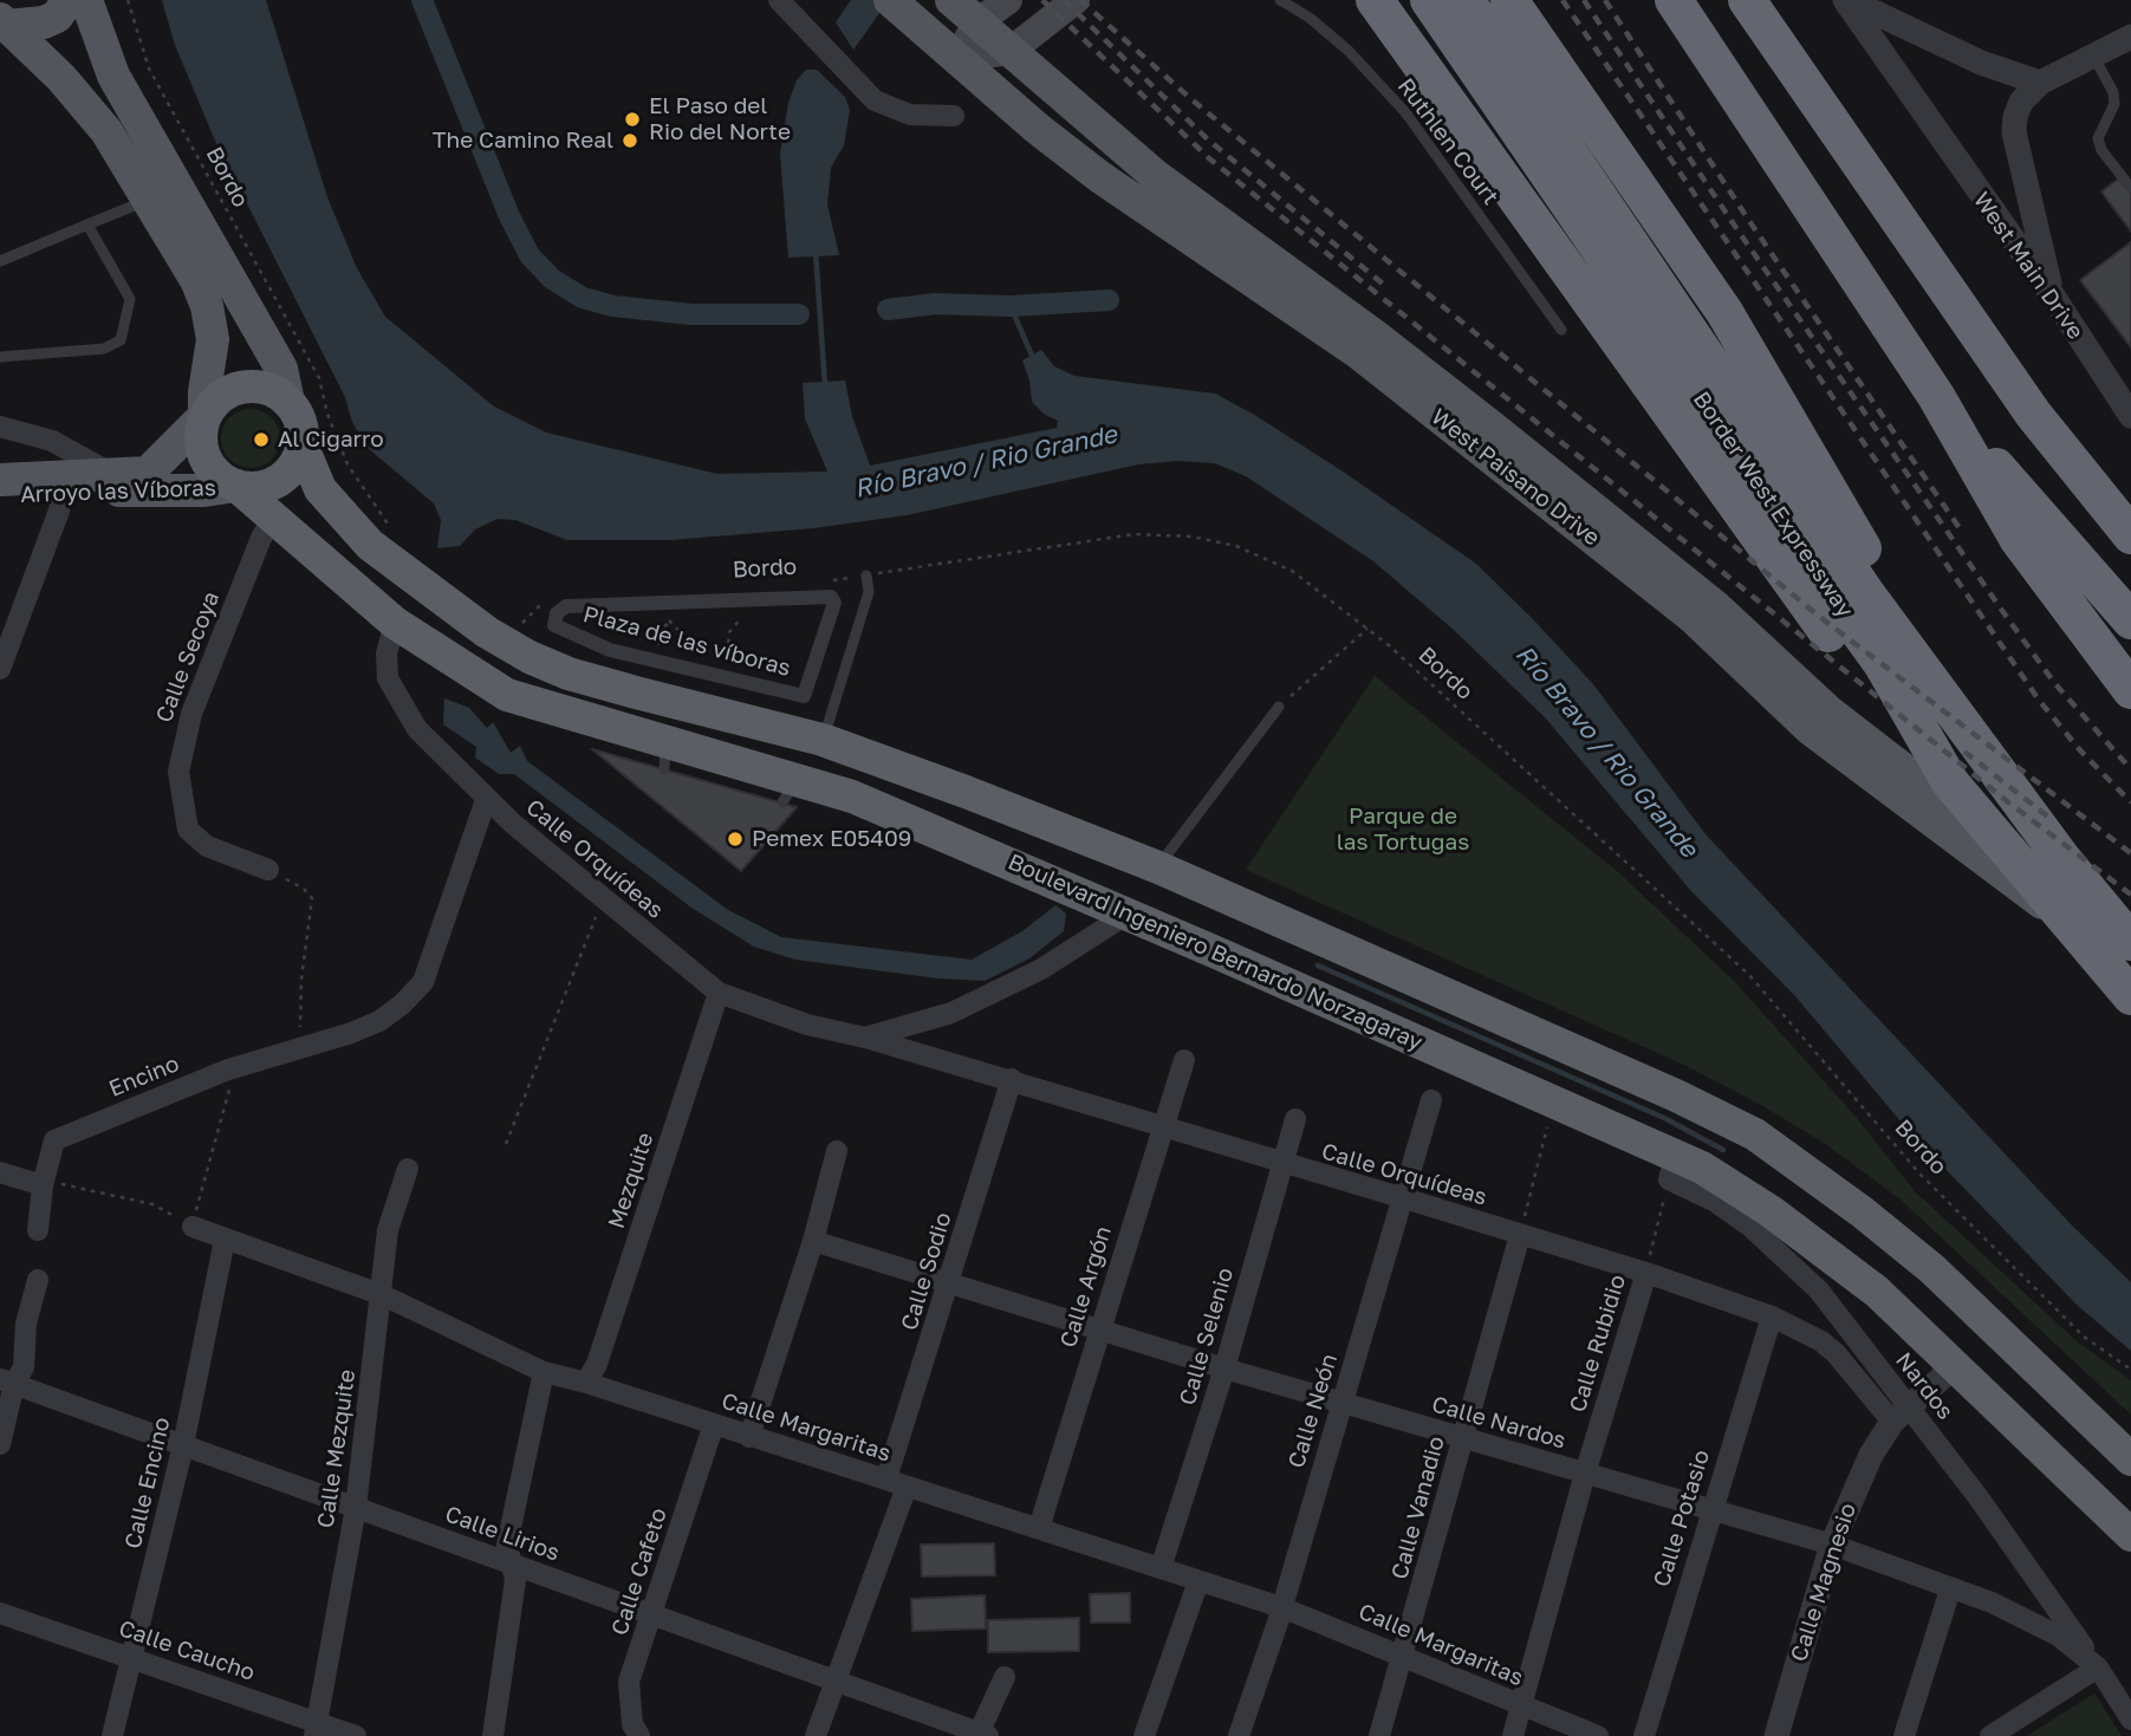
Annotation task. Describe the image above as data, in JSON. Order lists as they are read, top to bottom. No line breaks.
{"streets":{"highway":["Border West Expressway","Boulevard Ingeniero Bernardo Norzagaray"],"main road":["West Paisano Drive","Arroyo las Víboras"],"street":["West Main Drive","Plaza de las víboras","Calle Secoya","Calle Orquídeas","Encino","Mezquite","Calle Sodio","Calle Argón","Calle Selenio","Calle Rubidio","Nardos","Calle Neón","Calle Nardos","Calle Margaritas","Calle Mezquite","Calle Encino","Calle Vanadio","Calle Potasio","Calle Lirios","Calle Cafeto","Calle Magnesio","Calle Caucho"],"lane":["Ruthlen Court"],"path":["Bordo"]},"crossings":[["West Paisano Drive","Border West Expressway"],["Arroyo las Víboras","Boulevard Ingeniero Bernardo Norzagaray"],["Calle Secoya","Boulevard Ingeniero Bernardo Norzagaray"],["Calle Orquídeas","Boulevard Ingeniero Bernardo Norzagaray"],["Calle Orquídeas","Encino"],["Calle Orquídeas","Mezquite"],["Calle Orquídeas","Calle Sodio"],["Calle Orquídeas","Calle Argón"],["Calle Orquídeas","Calle Selenio"],["Calle Orquídeas","Calle Rubidio"],["Calle Orquídeas","Nardos"],["Calle Orquídeas","Calle Neón"],["Calle Orquídeas","Calle Vanadio"],["Calle Orquídeas","Calle Potasio"],["Calle Orquídeas","Calle Magnesio"],["Boulevard Ingeniero Bernardo Norzagaray","Calle Rubidio"],["Boulevard Ingeniero Bernardo Norzagaray","Nardos"],["Boulevard Ingeniero Bernardo Norzagaray","Calle Magnesio"],["Mezquite","Calle Margaritas"],["Calle Sodio","Calle Nardos"],["Calle Sodio","Calle Margaritas"],["Calle Sodio","Calle Lirios"],["Calle Argón","Calle Nardos"],["Calle Argón","Calle Margaritas"],["Calle Selenio","Calle Nardos"],["Calle Selenio","Calle Margaritas"],["Calle Rubidio","Nardos"],["Calle Rubidio","Calle Nardos"],["Calle Rubidio","Calle Margaritas"],["Nardos","Calle Nardos"],["Nardos","Calle Magnesio"],["Calle Neón","Calle Nardos"],["Calle Neón","Calle Margaritas"],["Calle Nardos","Calle Vanadio"],["Calle Nardos","Calle Potasio"],["Calle Nardos","Calle Magnesio"],["Calle Margaritas","Calle Mezquite"],["Calle Margaritas","Calle Encino"],["Calle Margaritas","Calle Vanadio"],["Calle Margaritas","Calle Cafeto"],["Calle Mezquite","Calle Lirios"],["Calle Mezquite","Calle Caucho"],["Calle Encino","Calle Lirios"],["Calle Encino","Calle Caucho"],["Calle Lirios","Calle Cafeto"]],"water":["Río Bravo / Rio Grande"],"parks":["Parque de las Tortugas"],"places":["El Paso del Rio del Norte","The Camino Real","Al Cigarro","Pemex E05409"]}
